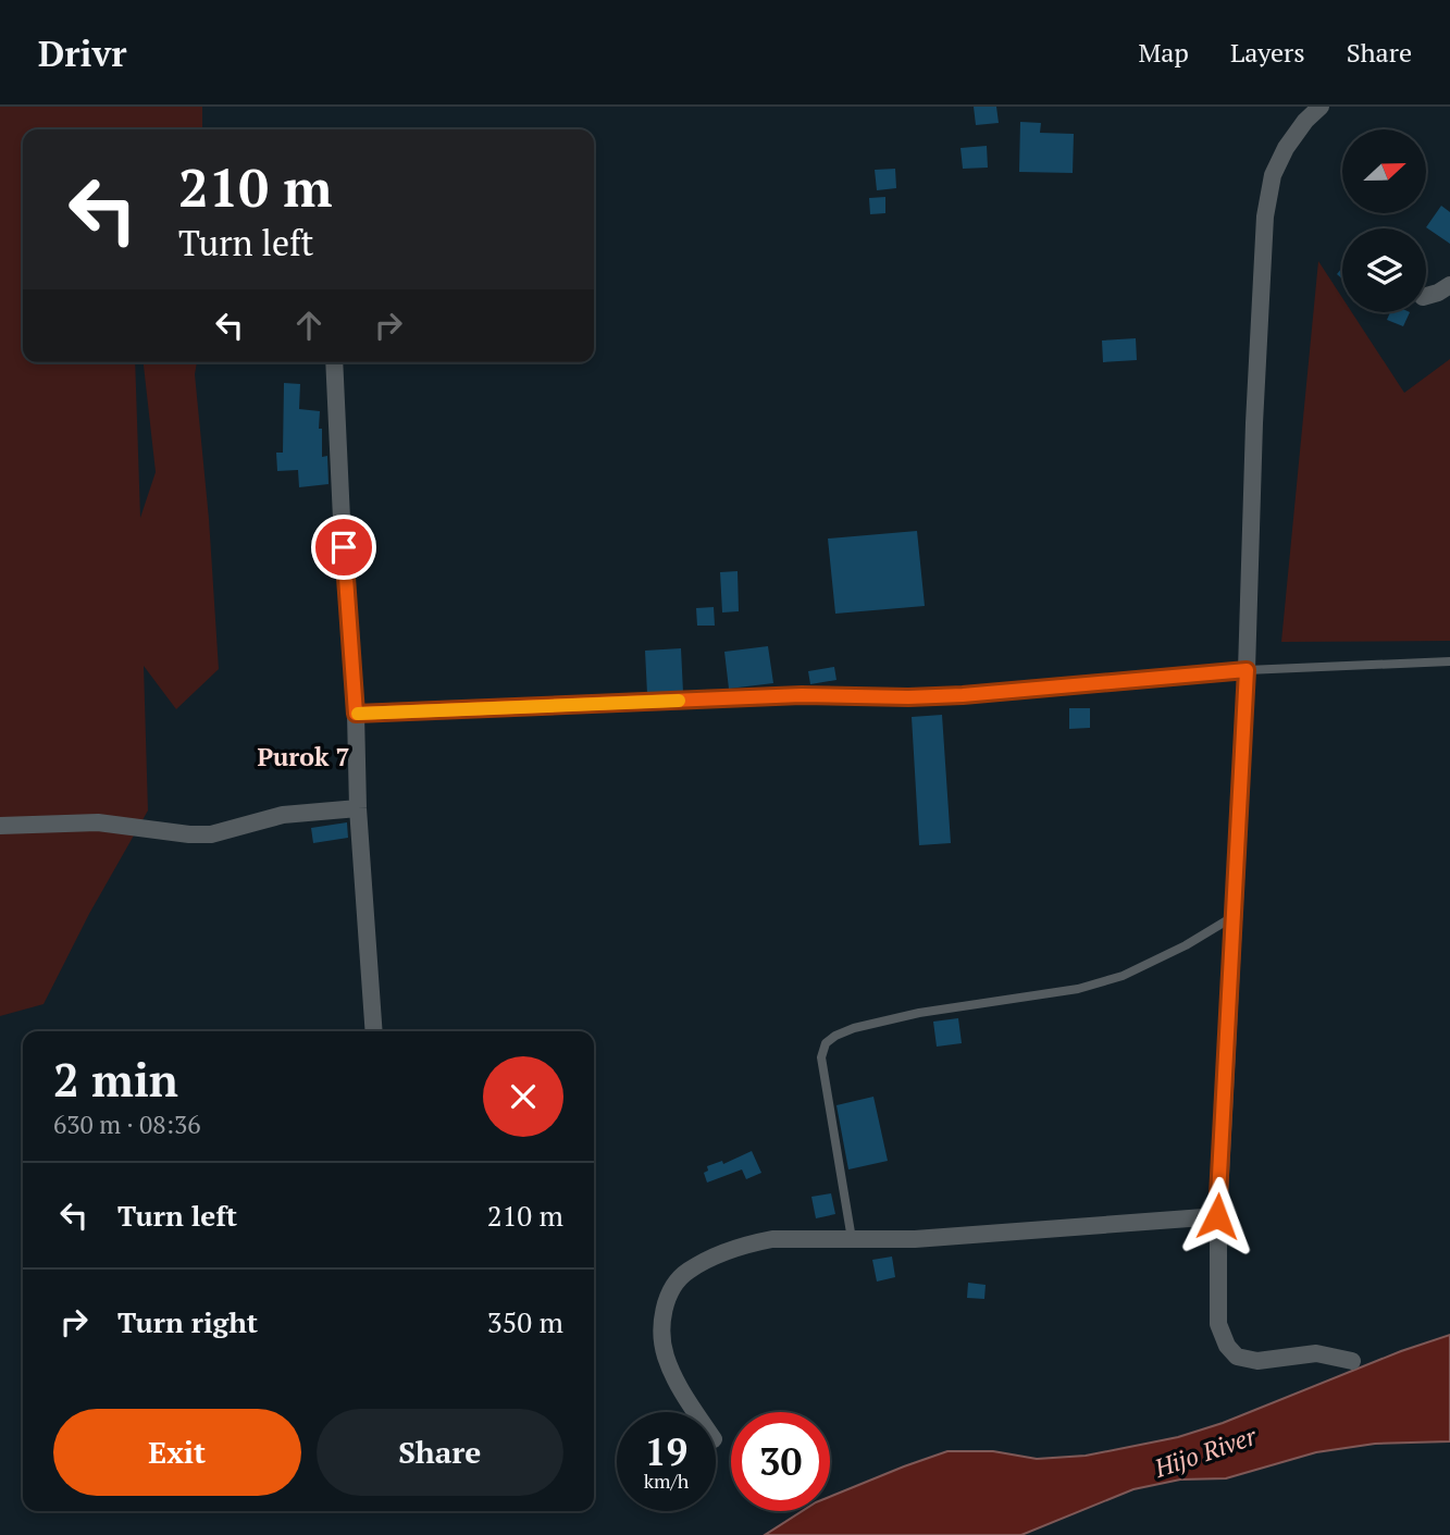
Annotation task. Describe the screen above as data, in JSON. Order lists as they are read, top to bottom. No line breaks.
{"districts":["Purok 7"],"water":["Hijo River"],"north":"right","page":{"header":"Drivr","nav":["Map","Layers","Share"],"turn":["210 m","Turn left"],"heading":["2 min","630 m · 08:36"],"list":[{"name":"Turn left","value":"210 m"},{"name":"Turn right","value":"350 m"}],"buttons":["Exit","Share"],"speed":"19 km/h","limit":"30"}}
